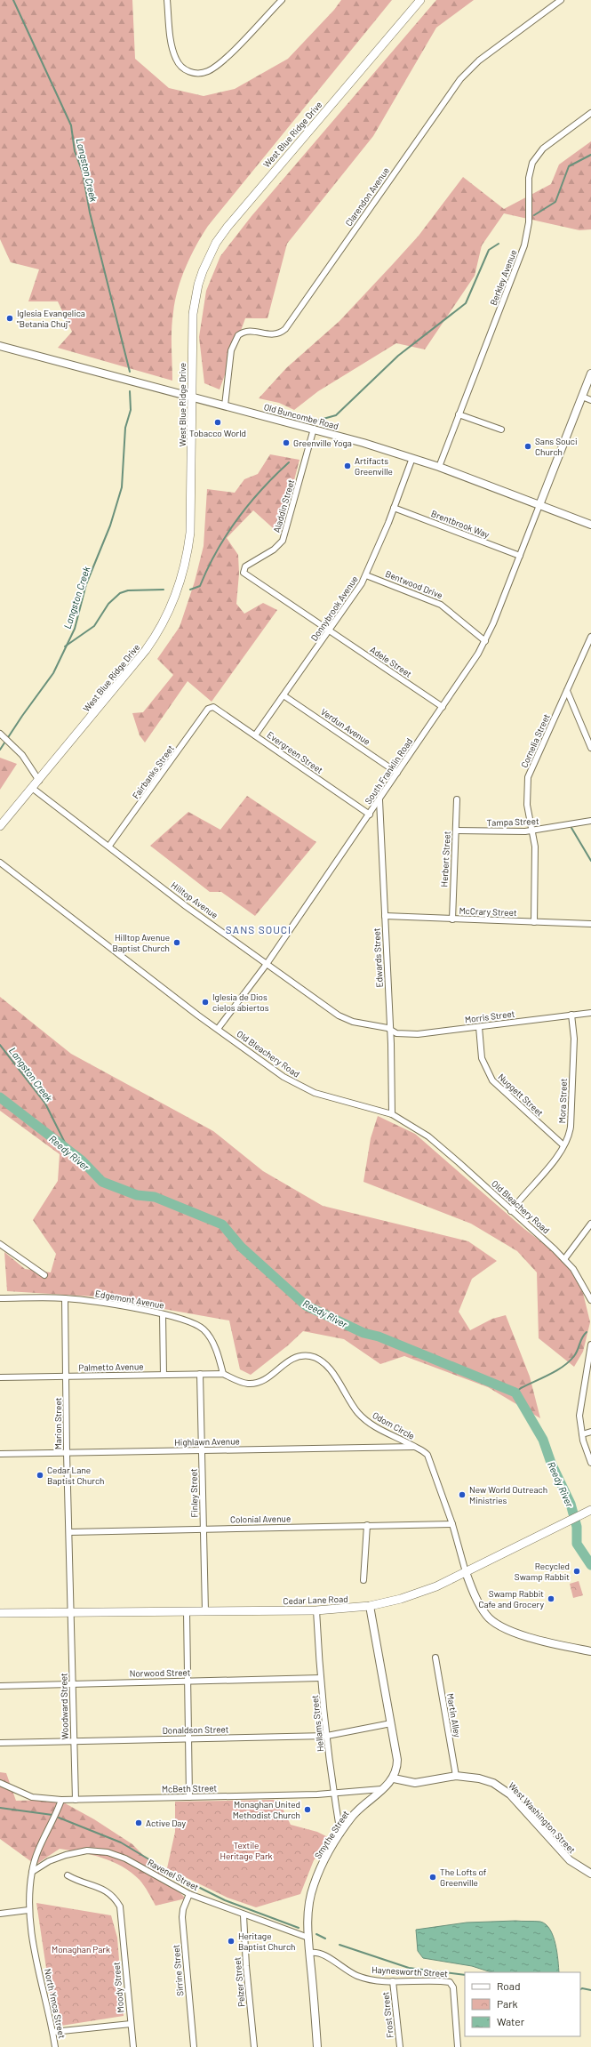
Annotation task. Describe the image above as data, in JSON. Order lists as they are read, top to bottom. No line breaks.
{"streets":{"main road":["West Blue Ridge Drive","Cedar Lane Road"],"street":["Clarendon Avenue","Berkley Avenue","Old Buncombe Road","Aladdin Street","Brentbrook Way","Bentwood Drive","Donnybrook Avenue","Adele Street","Verdun Avenue","Cornelia Street","Evergreen Street","South Franklin Road","Fairbanks Street","Tampa Street","Herbert Street","Hilltop Avenue","McCrary Street","Edwards Street","Morris Street","Old Bleachery Road","Nuggett Street","Mora Street","Edgemont Avenue","Palmetto Avenue","Marion Street","Odom Circle","Highlawn Avenue","Finley Street","Colonial Avenue","Norwood Street","Woodward Street","Martin Alley","Hellams Street","Donaldson Street","McBeth Street","West Washington Street","Smythe Street","Ravenel Street","Sirrine Street","Haynesworth Street","Pelzer Street","Moody Street","North Ymca Street","Frost Street"]},"crossings":[["West Blue Ridge Drive","Old Buncombe Road"],["West Blue Ridge Drive","Hilltop Avenue"],["Clarendon Avenue","Old Buncombe Road"],["Berkley Avenue","Old Buncombe Road"],["Old Buncombe Road","Aladdin Street"],["Old Buncombe Road","Donnybrook Avenue"],["Old Buncombe Road","South Franklin Road"],["Aladdin Street","Donnybrook Avenue"],["Aladdin Street","Adele Street"],["Brentbrook Way","Donnybrook Avenue"],["Brentbrook Way","South Franklin Road"],["Bentwood Drive","Donnybrook Avenue"],["Bentwood Drive","South Franklin Road"],["Donnybrook Avenue","Adele Street"],["Donnybrook Avenue","Verdun Avenue"],["Donnybrook Avenue","Evergreen Street"],["Adele Street","South Franklin Road"],["Verdun Avenue","South Franklin Road"],["Cornelia Street","Tampa Street"],["Cornelia Street","McCrary Street"],["Evergreen Street","South Franklin Road"],["Evergreen Street","Fairbanks Street"],["South Franklin Road","Hilltop Avenue"],["South Franklin Road","Edwards Street"],["South Franklin Road","Old Bleachery Road"],["Fairbanks Street","Hilltop Avenue"],["Tampa Street","Herbert Street"],["Herbert Street","McCrary Street"],["Hilltop Avenue","Edwards Street"],["Hilltop Avenue","Morris Street"],["McCrary Street","Edwards Street"],["Edwards Street","Morris Street"],["Edwards Street","Old Bleachery Road"],["Morris Street","Nuggett Street"],["Morris Street","Mora Street"],["Old Bleachery Road","Mora Street"],["Nuggett Street","Mora Street"],["Edgemont Avenue","Palmetto Avenue"],["Edgemont Avenue","Marion Street"],["Edgemont Avenue","Odom Circle"],["Palmetto Avenue","Marion Street"],["Palmetto Avenue","Odom Circle"],["Palmetto Avenue","Finley Street"],["Marion Street","Highlawn Avenue"],["Marion Street","Colonial Avenue"],["Marion Street","Cedar Lane Road"],["Marion Street","Woodward Street"],["Odom Circle","Highlawn Avenue"],["Odom Circle","Colonial Avenue"],["Odom Circle","Cedar Lane Road"],["Highlawn Avenue","Finley Street"],["Finley Street","Colonial Avenue"],["Finley Street","Cedar Lane Road"],["Cedar Lane Road","Woodward Street"],["Cedar Lane Road","Hellams Street"],["Norwood Street","Woodward Street"],["Norwood Street","Hellams Street"],["Woodward Street","Donaldson Street"],["Woodward Street","McBeth Street"],["Martin Alley","West Washington Street"],["Hellams Street","Donaldson Street"],["Hellams Street","McBeth Street"],["Hellams Street","Smythe Street"],["McBeth Street","Smythe Street"],["McBeth Street","North Ymca Street"],["West Washington Street","Smythe Street"],["Smythe Street","Ravenel Street"],["Smythe Street","Haynesworth Street"],["Ravenel Street","Sirrine Street"],["Ravenel Street","Pelzer Street"],["Ravenel Street","North Ymca Street"],["Haynesworth Street","Frost Street"]],"districts":["SANS SOUCI"],"water":["Langston Creek","Reedy River"],"parks":["Textile Heritage Park","Monaghan Park"],"places":["Iglesia Evangelica \"Betania Chuj\"","Tobacco World","Greenville Yoga","Sans Souci Church","Artifacts Greenville","Hilltop Avenue Baptist Church","Iglesia de Dios cielos abiertos","Cedar Lane Baptist Church","New World Outreach Ministries","Recycled Swamp Rabbit","Swamp Rabbit Cafe and Grocery","Monaghan United Methodist Church","Active Day","The Lofts of Greenville","Heritage Baptist Church"],"legend":["Road","Park","Water"]}
